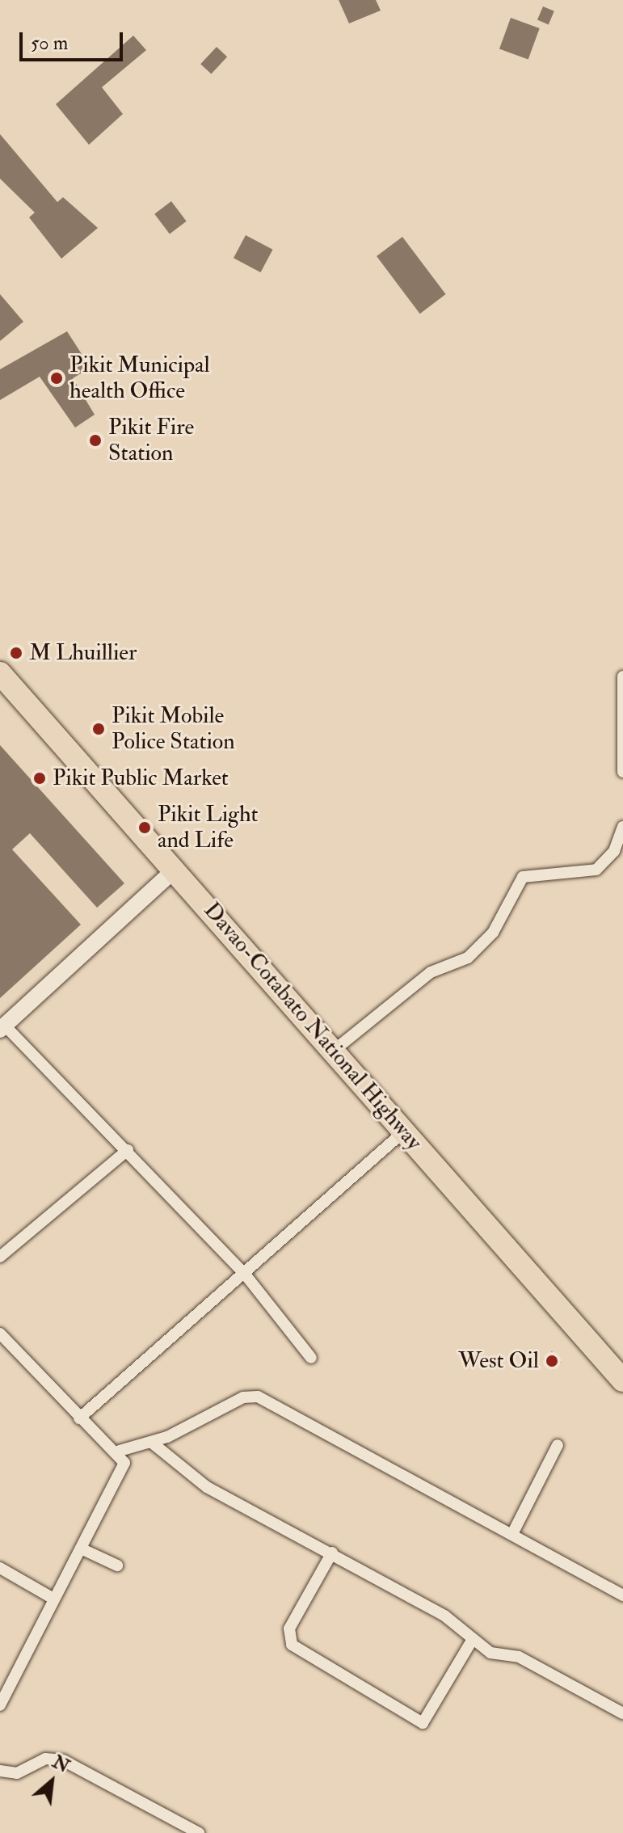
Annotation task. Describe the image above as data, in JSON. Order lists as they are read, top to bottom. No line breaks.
{"streets":{"highway":["Davao-Cotabato National Highway"]},"places":["Pikit Municipal health Office","Pikit Fire Station","M Lhuillier","Pikit Mobile Police Station","Pikit Public Market","Pikit Light and Life","West Oil"],"scale_bar":"50 m","north":"top right"}
